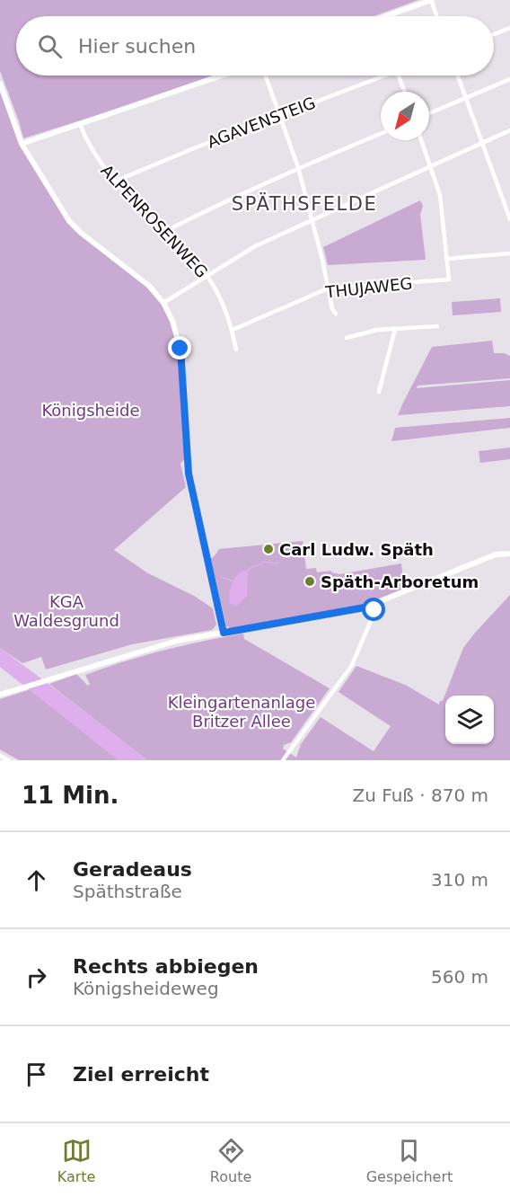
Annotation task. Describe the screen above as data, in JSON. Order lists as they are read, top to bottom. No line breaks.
{"streets":{"street":["AGAVENSTEIG","ALPENROSENWEG","THUJAWEG"]},"crossings":[["AGAVENSTEIG","ALPENROSENWEG"],["ALPENROSENWEG","THUJAWEG"]],"districts":["SPÄTHSFELDE"],"parks":["Königsheide","KGA Waldesgrund","Kleingartenanlage Britzer Allee"],"places":["Carl Ludw. Späth","Späth-Arboretum"],"north":"bottom left","page":{"search":"Hier suchen","heading":["11 Min.","Zu Fuß · 870 m"],"list":[["Geradeaus","Späthstraße","310 m"],["Rechts abbiegen","Königsheideweg","560 m"],"Ziel erreicht"],"nav":["Karte","Route","Gespeichert"]}}
